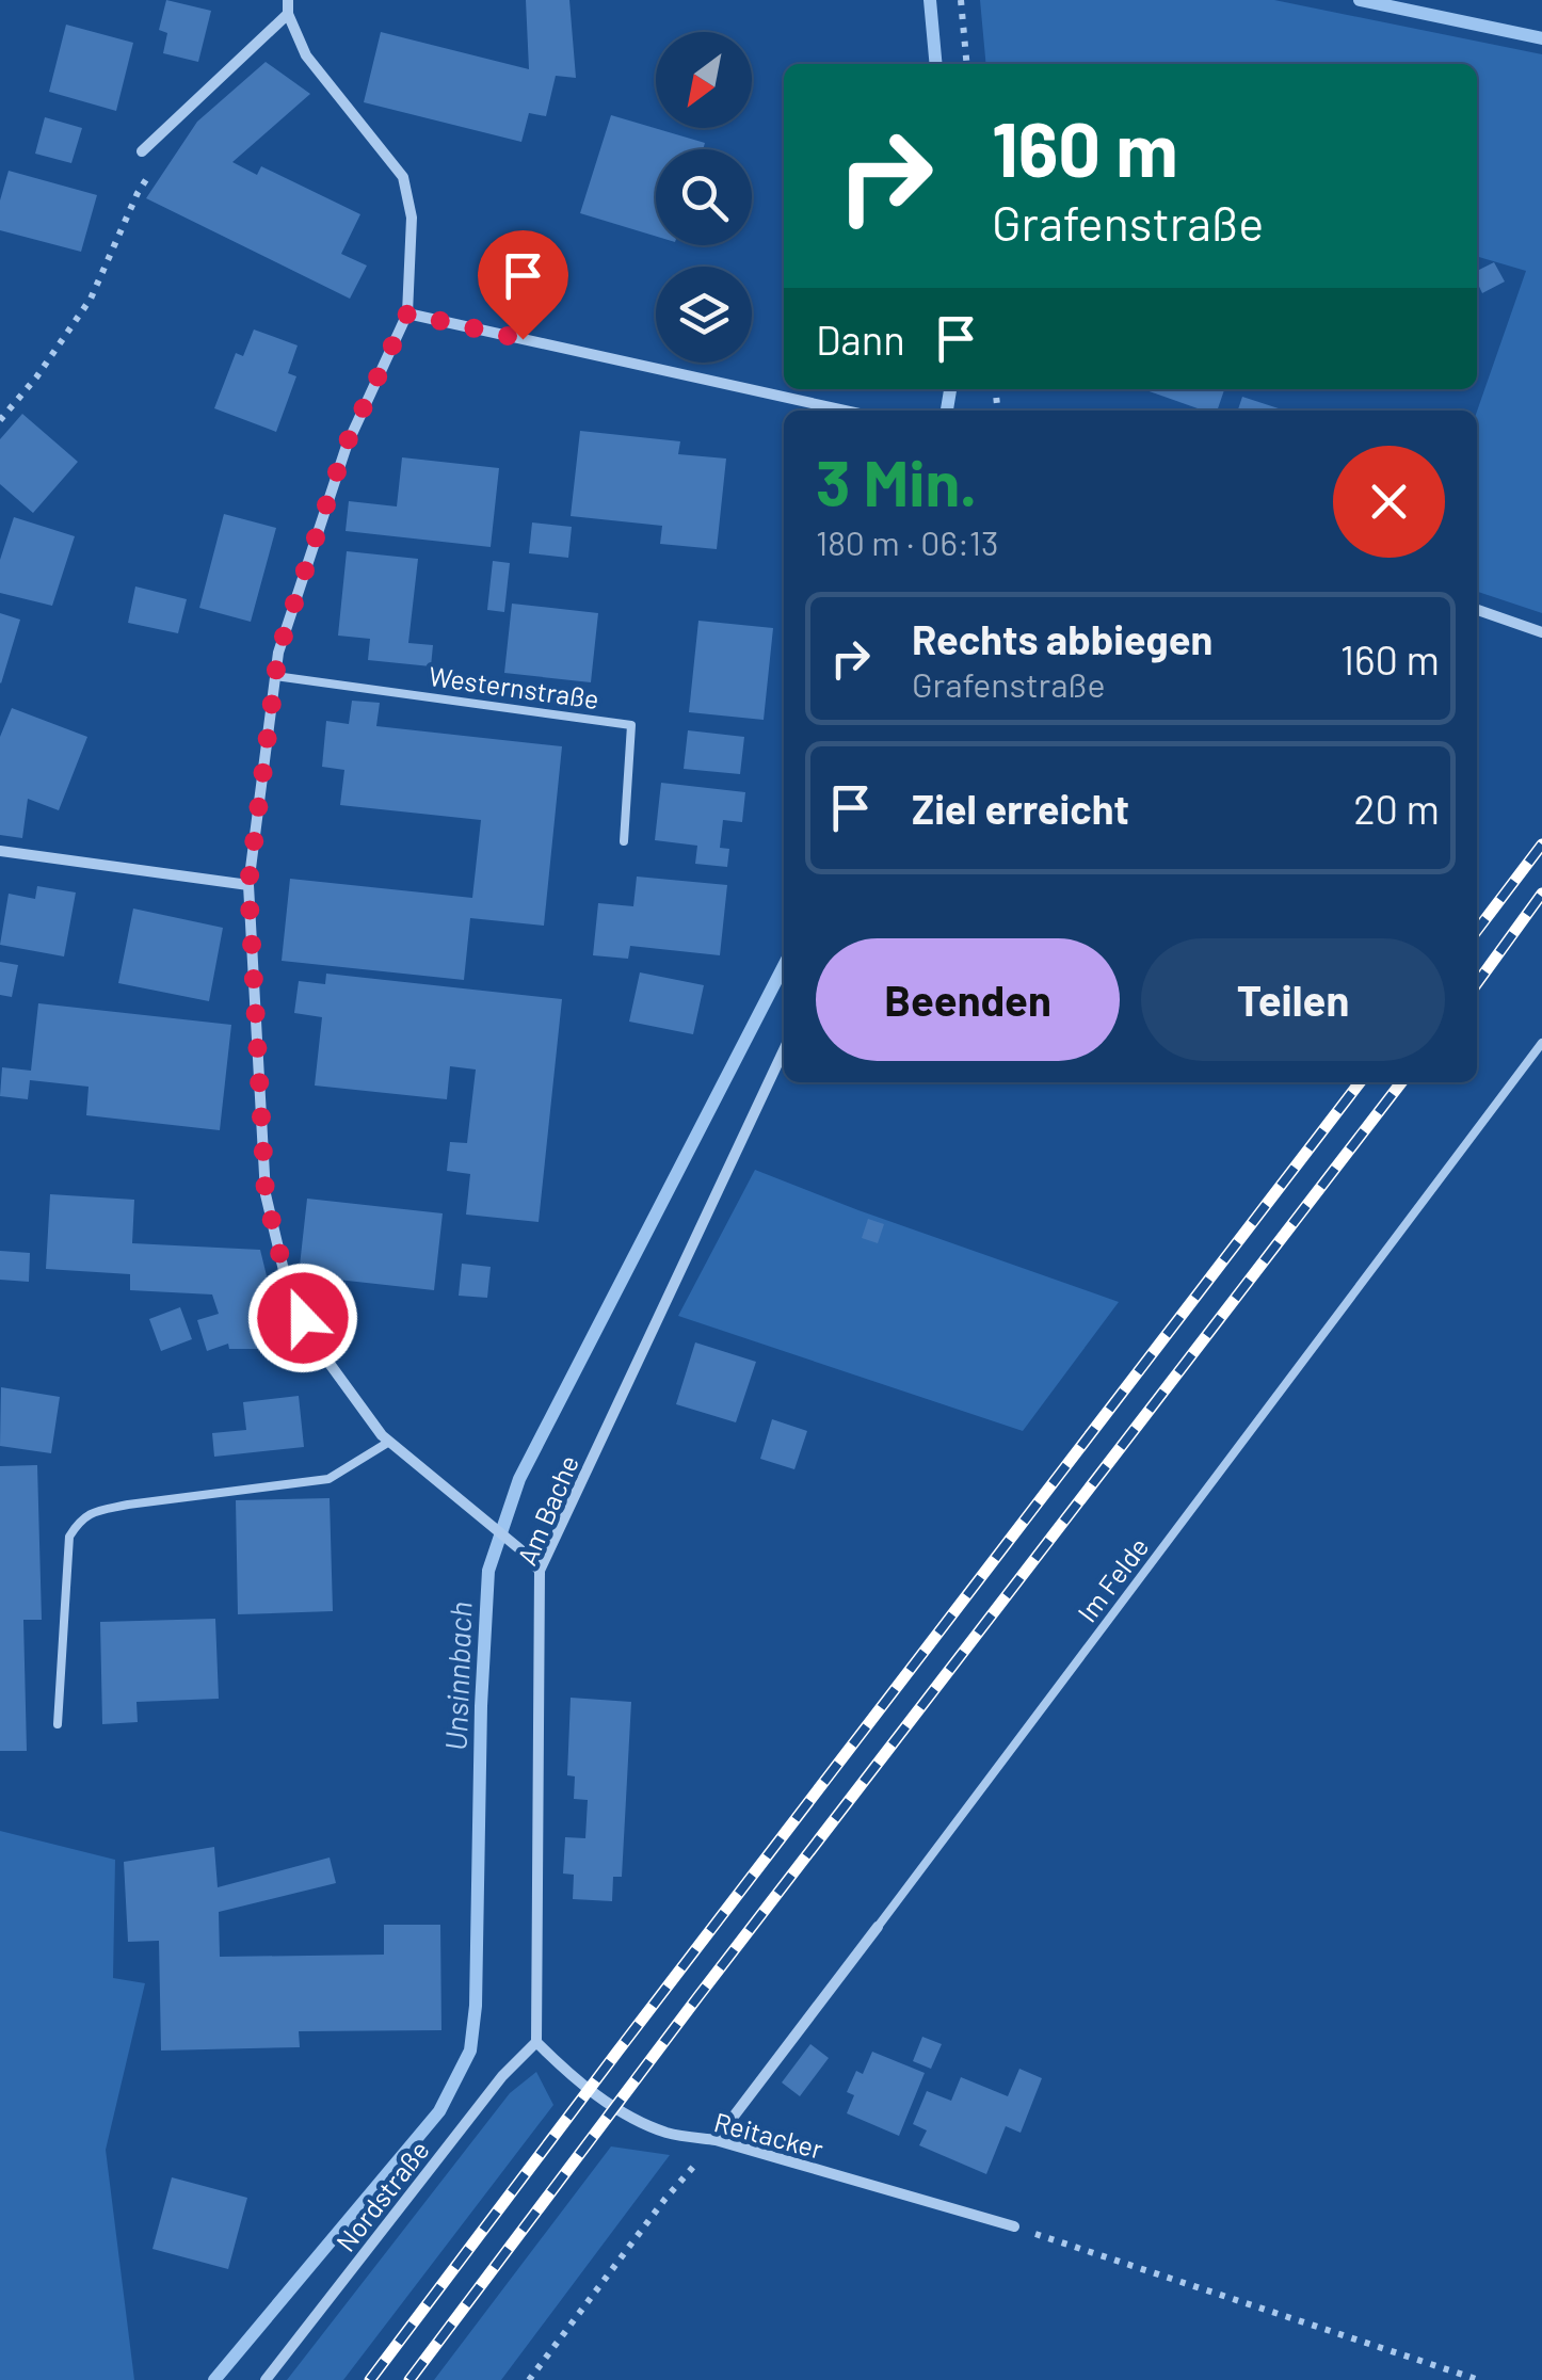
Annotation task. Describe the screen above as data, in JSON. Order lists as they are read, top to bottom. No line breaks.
{"streets":{"street":["Am Bache","Im Felde","Reitacker","Nordstraße"],"lane":["Westernstraße"]},"crossings":[["Am Bache","Reitacker"],["Am Bache","Nordstraße"],["Im Felde","Reitacker"],["Reitacker","Nordstraße"]],"water":["Unsinnbach"],"north":"bottom left","page":{"turn":["160 m","Grafenstraße"],"then":"Dann","heading":["3 Min.","180 m · 06:13"],"list":[{"name":"Rechts abbiegen","note":"Grafenstraße","value":"160 m"},{"name":"Ziel erreicht","value":"20 m"}],"buttons":["Beenden","Teilen"]}}
